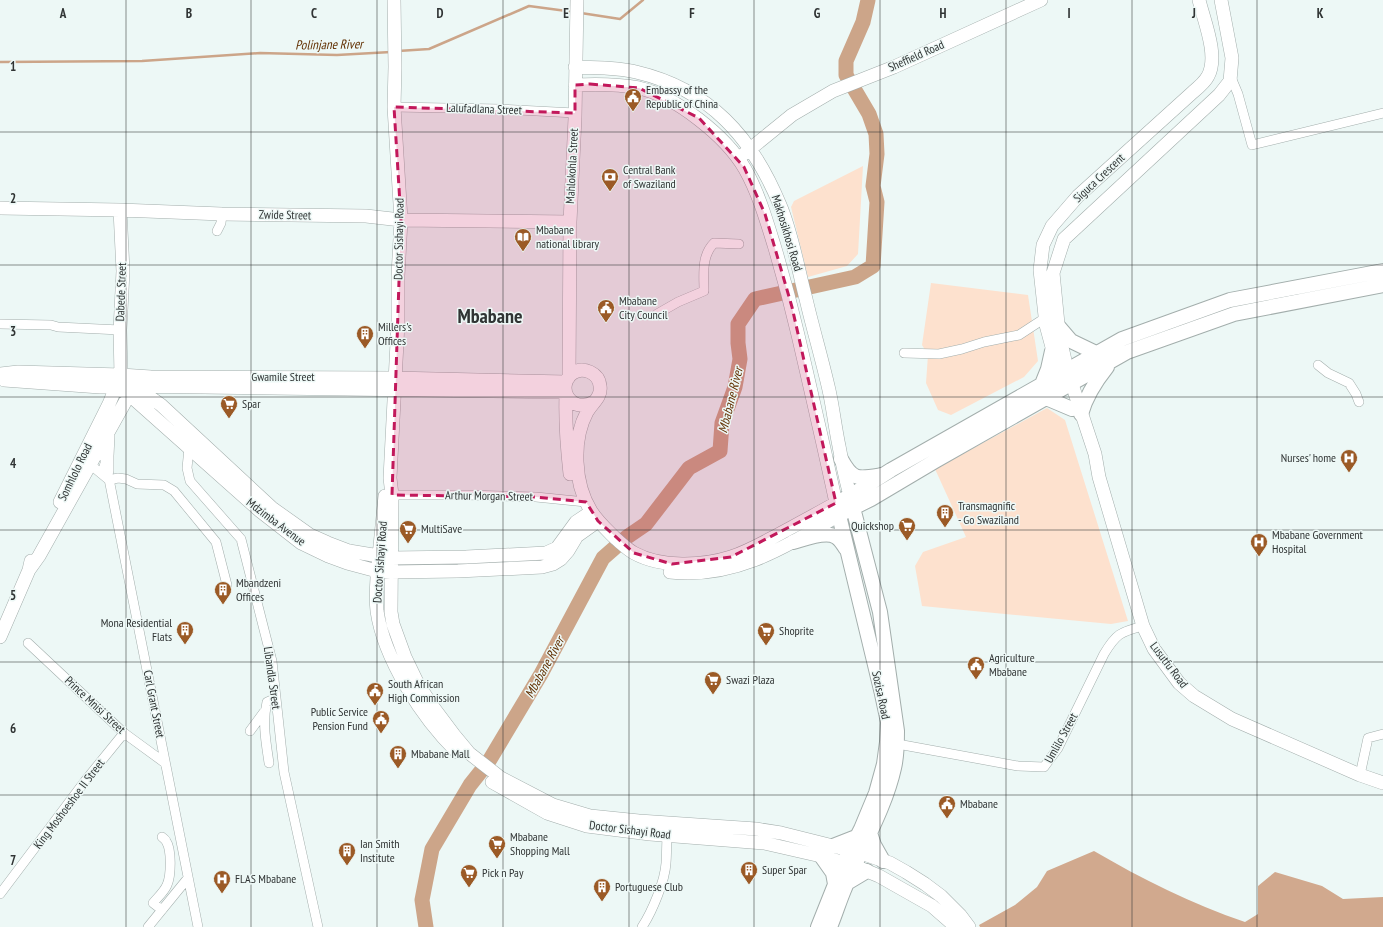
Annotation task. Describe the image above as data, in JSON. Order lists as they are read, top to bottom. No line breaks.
{"streets":{"main road":["Sheffield Road","Mahlokohla Street","Siguca Crescent","Zwide Street","Makhosikhosi Road","Doctor Sishayi Road","Dabede Street","Gwamile Street","Somhlolo Road","Mdzimba Avenue","Lusutfu Road","Sozisa Road"],"street":["Lalufadlana Street","Arthur Morgan Street","Libandla Street","Carl Grant Street","Prince Mnisi Street","Umlilo Street","King Moshoeshoe II Street"]},"crossings":[["Sheffield Road","Makhosikhosi Road"],["Lalufadlana Street","Mahlokohla Street"],["Lalufadlana Street","Doctor Sishayi Road"],["Mahlokohla Street","Zwide Street"],["Mahlokohla Street","Makhosikhosi Road"],["Mahlokohla Street","Gwamile Street"],["Mahlokohla Street","Arthur Morgan Street"],["Mahlokohla Street","Mdzimba Avenue"],["Siguca Crescent","Lusutfu Road"],["Zwide Street","Doctor Sishayi Road"],["Zwide Street","Dabede Street"],["Makhosikhosi Road","Sozisa Road"],["Doctor Sishayi Road","Gwamile Street"],["Doctor Sishayi Road","Arthur Morgan Street"],["Doctor Sishayi Road","Mdzimba Avenue"],["Doctor Sishayi Road","Sozisa Road"],["Dabede Street","Gwamile Street"],["Dabede Street","Somhlolo Road"],["Dabede Street","Mdzimba Avenue"],["Gwamile Street","Somhlolo Road"],["Gwamile Street","Mdzimba Avenue"],["Somhlolo Road","Mdzimba Avenue"],["Arthur Morgan Street","Mdzimba Avenue"],["Mdzimba Avenue","Libandla Street"],["Lusutfu Road","Umlilo Street"],["Sozisa Road","Umlilo Street"],["Carl Grant Street","Prince Mnisi Street"],["Prince Mnisi Street","King Moshoeshoe II Street"]],"districts":["Mbabane"],"water":["Polinjane River","Mbabane River"],"places":{"public building":["Embassy of the Republic of China","Mbabane City Council","Agriculture Mbabane","South African High Commission","Public Service Pension Fund","Mbabane"],"bank":["Central Bank of Swaziland"],"library":["Mbabane national library"],"building":["Millers's Offices","Transmagnific - Go Swaziland","Mbandzeni Offices","Mona Residential Flats","Mbabane Mall","Ian Smith Institute","Super Spar","Portuguese Club"],"supermarket":["Spar","Quickshop","MultiSave","Shoprite","Swazi Plaza","Mbabane Shopping Mall","Pick n Pay"],"hospital":["Nurses' home","Mbabane Government Hospital","FLAS Mbabane"]},"grid":{"columns":["A","B","C","D","E","F","G","H","I","J","K"],"rows":["1","2","3","4","5","6","7"]}}
